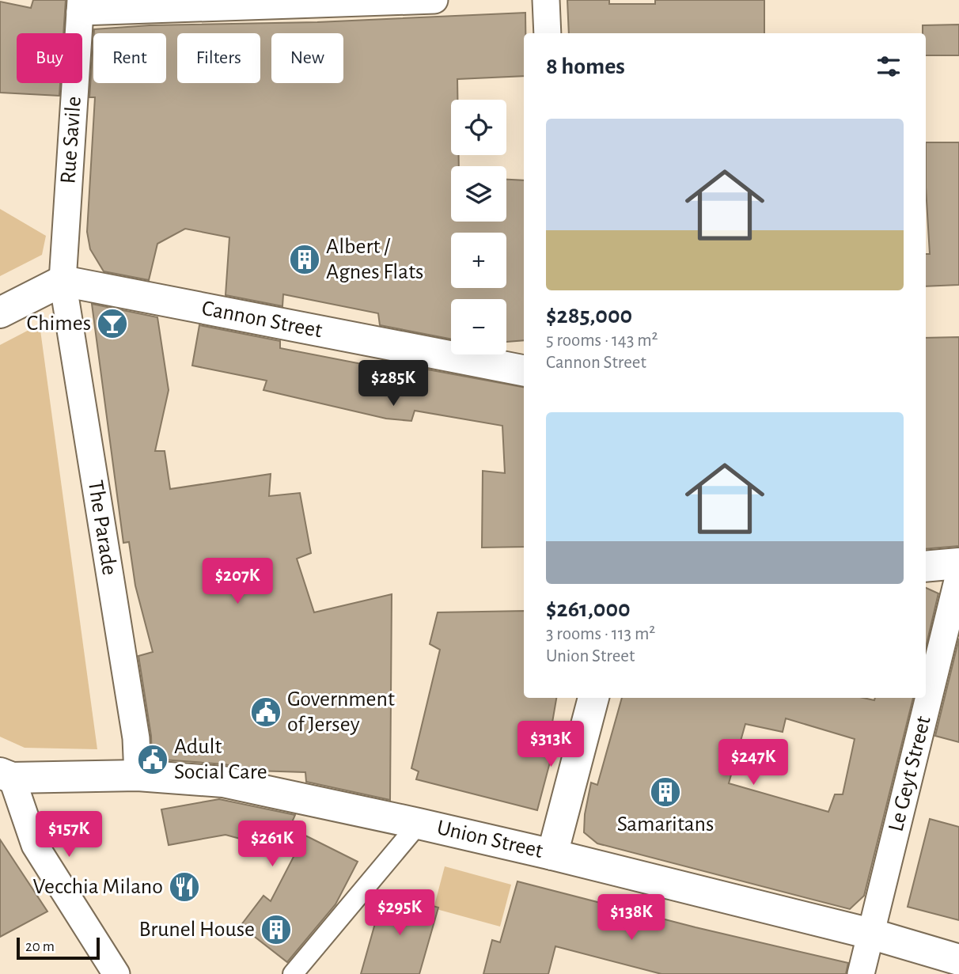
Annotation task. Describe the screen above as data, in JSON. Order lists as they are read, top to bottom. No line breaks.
{"streets":{"main road":["Cannon Street","Union Street"],"street":["Rue Savile","The Parade","Le Geyt Street"]},"crossings":[["Rue Savile","Cannon Street"],["Rue Savile","The Parade"],["Cannon Street","The Parade"],["The Parade","Union Street"],["Le Geyt Street","Union Street"]],"places":{"building":["Albert / Agnes Flats","Samaritans","Brunel House"],"bar":["Chimes"],"public building":["Government of Jersey","Adult Social Care"],"restaurant":["Vecchia Milano"]},"scale_bar":"20 m","page":{"chip":["Buy","Rent","Filters","New"],"heading":"8 homes","map_buttons":["+","−"],"list":[{"name":"$285,000","note":"5 rooms · 143 m² · Cannon Street"},{"name":"$261,000","note":"3 rooms · 113 m² · Union Street"}],"price":["$285K","$207K","$313K","$247K","$157K","$261K","$295K","$138K"],"scale":"20 m"}}
